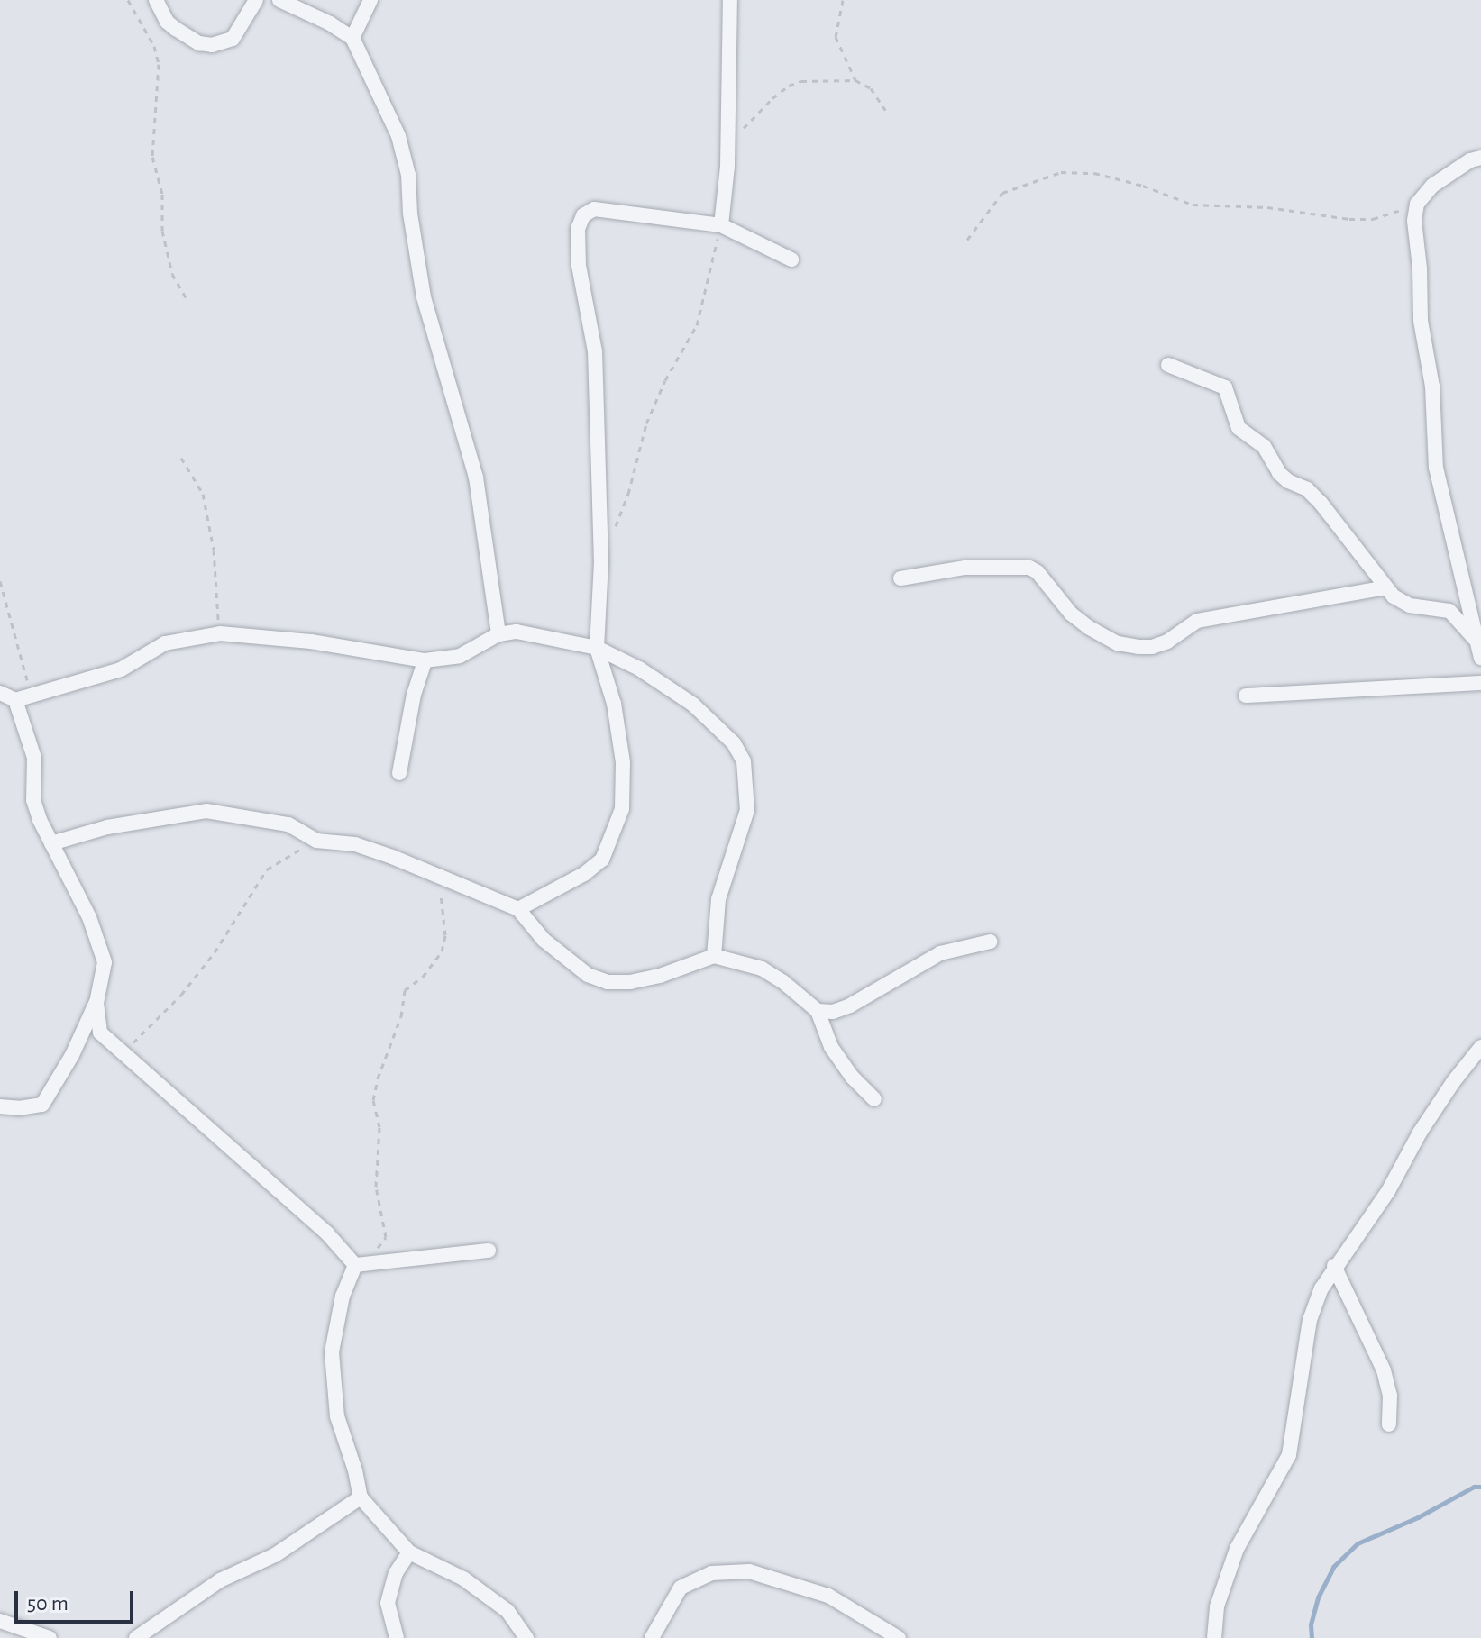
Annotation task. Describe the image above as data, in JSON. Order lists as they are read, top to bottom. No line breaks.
{"scale_bar":"50 m"}
